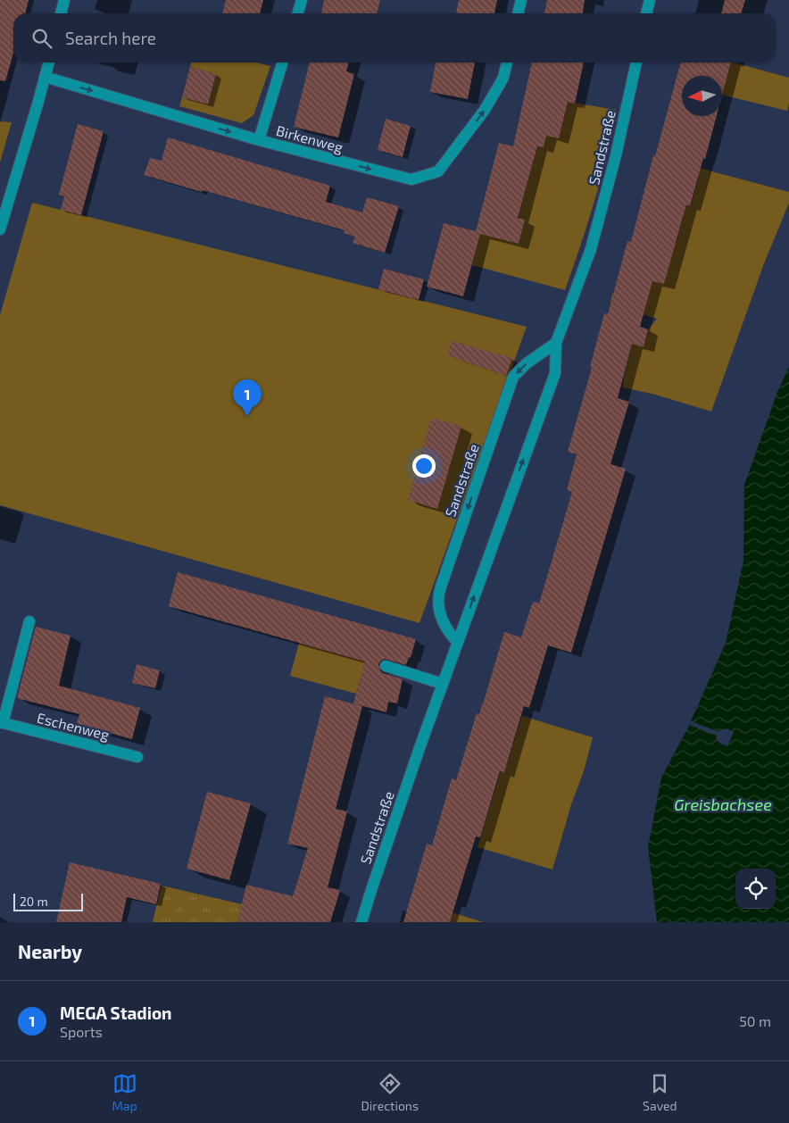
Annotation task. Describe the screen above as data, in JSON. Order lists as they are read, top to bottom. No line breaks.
{"streets":{"street":["Birkenweg","Sandstraße","Eschenweg"]},"one_way":["Birkenweg"],"water":["Greisbachsee"],"scale_bar":"20 m","north":"left","page":{"search":"Search here","pins":"1","scale":"20 m","heading":"Nearby","list":[{"mark":"1","name":"MEGA Stadion","note":"Sports","value":"50 m"}],"nav":["Map","Directions","Saved"]}}
